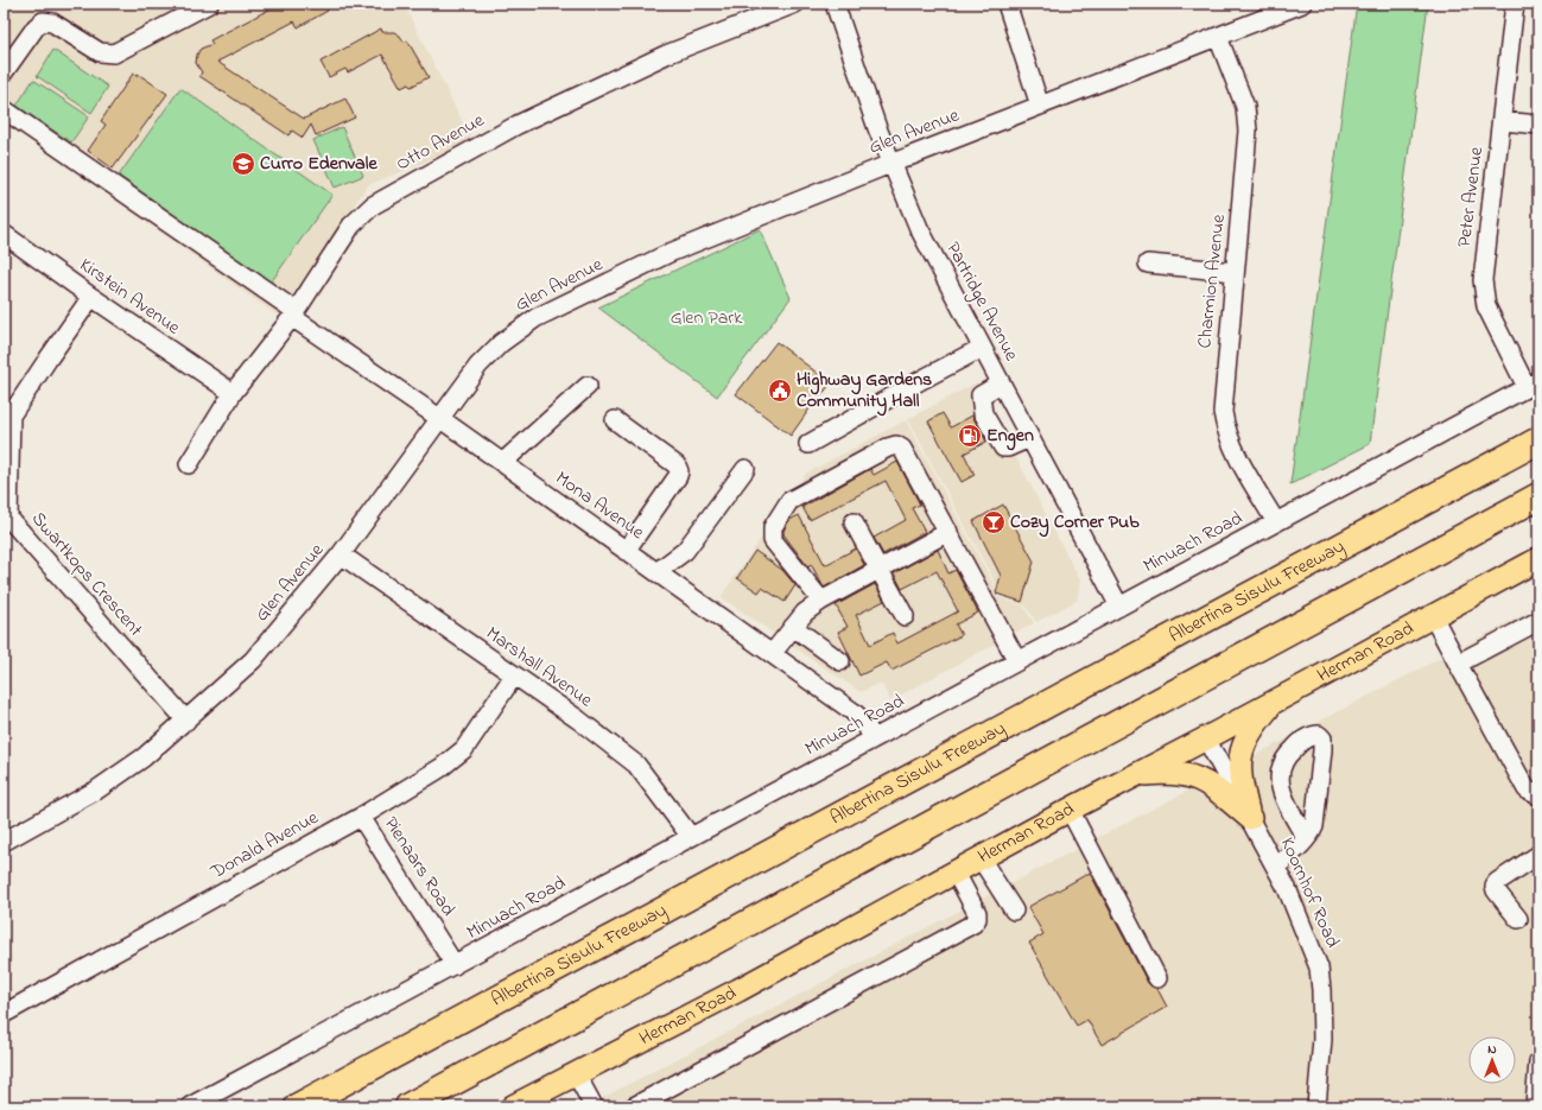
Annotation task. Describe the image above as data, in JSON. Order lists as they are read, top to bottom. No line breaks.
{"streets":{"highway":["Albertina Sisulu Freeway"],"main road":["Herman Road"],"street":["Glen Avenue","Otto Avenue","Peter Avenue","Charmion Avenue","Kirstein Avenue","Partridge Avenue","Mona Avenue","Minuach Road","Swartkops Crescent","Marshall Avenue","Donald Avenue","Pienaars Road","Koornhof Road"]},"crossings":[["Glen Avenue","Charmion Avenue"],["Glen Avenue","Partridge Avenue"],["Glen Avenue","Mona Avenue"],["Glen Avenue","Swartkops Crescent"],["Glen Avenue","Marshall Avenue"],["Otto Avenue","Kirstein Avenue"],["Otto Avenue","Mona Avenue"],["Peter Avenue","Minuach Road"],["Charmion Avenue","Minuach Road"],["Partridge Avenue","Minuach Road"],["Mona Avenue","Minuach Road"],["Minuach Road","Marshall Avenue"],["Minuach Road","Pienaars Road"],["Herman Road","Koornhof Road"],["Marshall Avenue","Donald Avenue"],["Donald Avenue","Pienaars Road"]],"parks":["Glen Park"],"places":{"school or university":["Curro Edenvale"],"public building":["Highway Gardens Community Hall"],"fuel station":["Engen"],"bar":["Cozy Corner Pub"]},"north":"top"}
